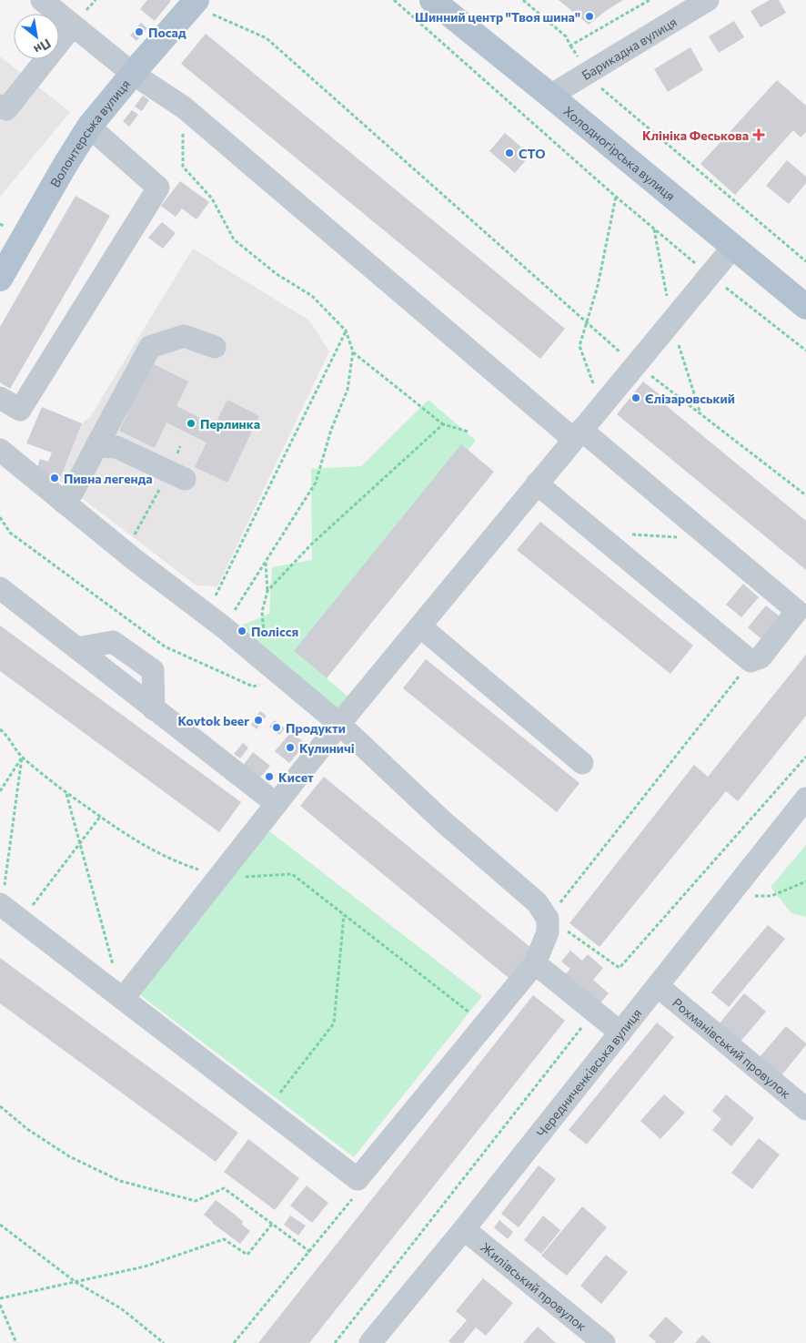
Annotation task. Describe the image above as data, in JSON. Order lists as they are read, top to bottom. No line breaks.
{"streets":{"main road":["Волонтерська вулиця","Холодногірська вулиця"],"street":["Барикадна вулиця","Рохманівський провулок","Чередниченківська вулиця","Жилівський провулок"]},"crossings":[["Барикадна вулиця","Холодногірська вулиця"],["Рохманівський провулок","Чередниченківська вулиця"],["Чередниченківська вулиця","Жилівський провулок"]],"places":{"other":["Шинний центр \"Твоя шина\"","Посад","СТО","Єлізаровський","Перлинка","Пивна легенда","Полісся","Kovtok beer","Продукти","Кулиничі","Кисет"],"health":["Клініка Феськова"]},"north":"bottom right"}
